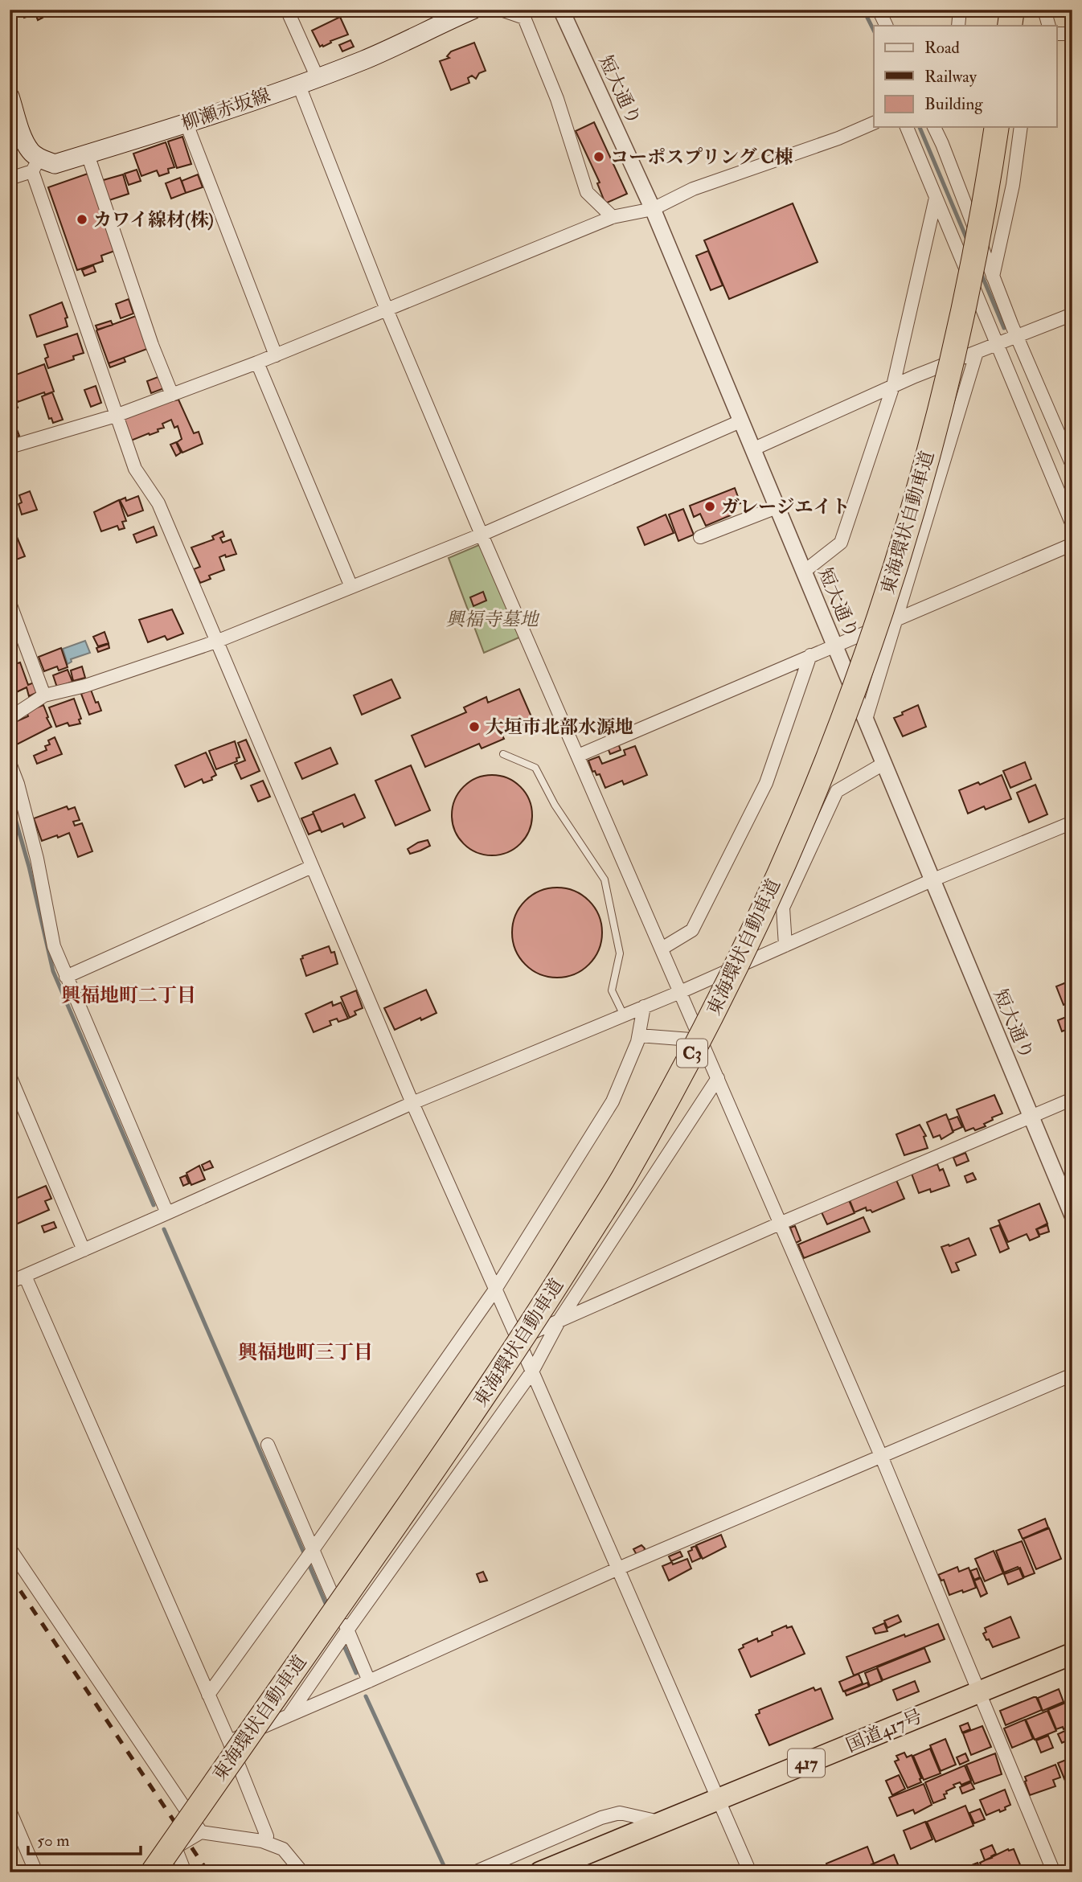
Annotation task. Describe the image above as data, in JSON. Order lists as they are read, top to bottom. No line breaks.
{"streets":{"highway":["東海環状自動車道","C3","国道417号","417"],"main road":["柳瀬赤坂線"],"street":["短大通り"]},"districts":["興福地町二丁目","興福地町三丁目"],"parks":["興福寺墓地"],"places":["コーポスプリング C棟","カワイ線材(株)","ガレージエイト","大垣市北部水源地"],"legend":["Road","Railway","Building"],"scale_bar":"50 m"}
